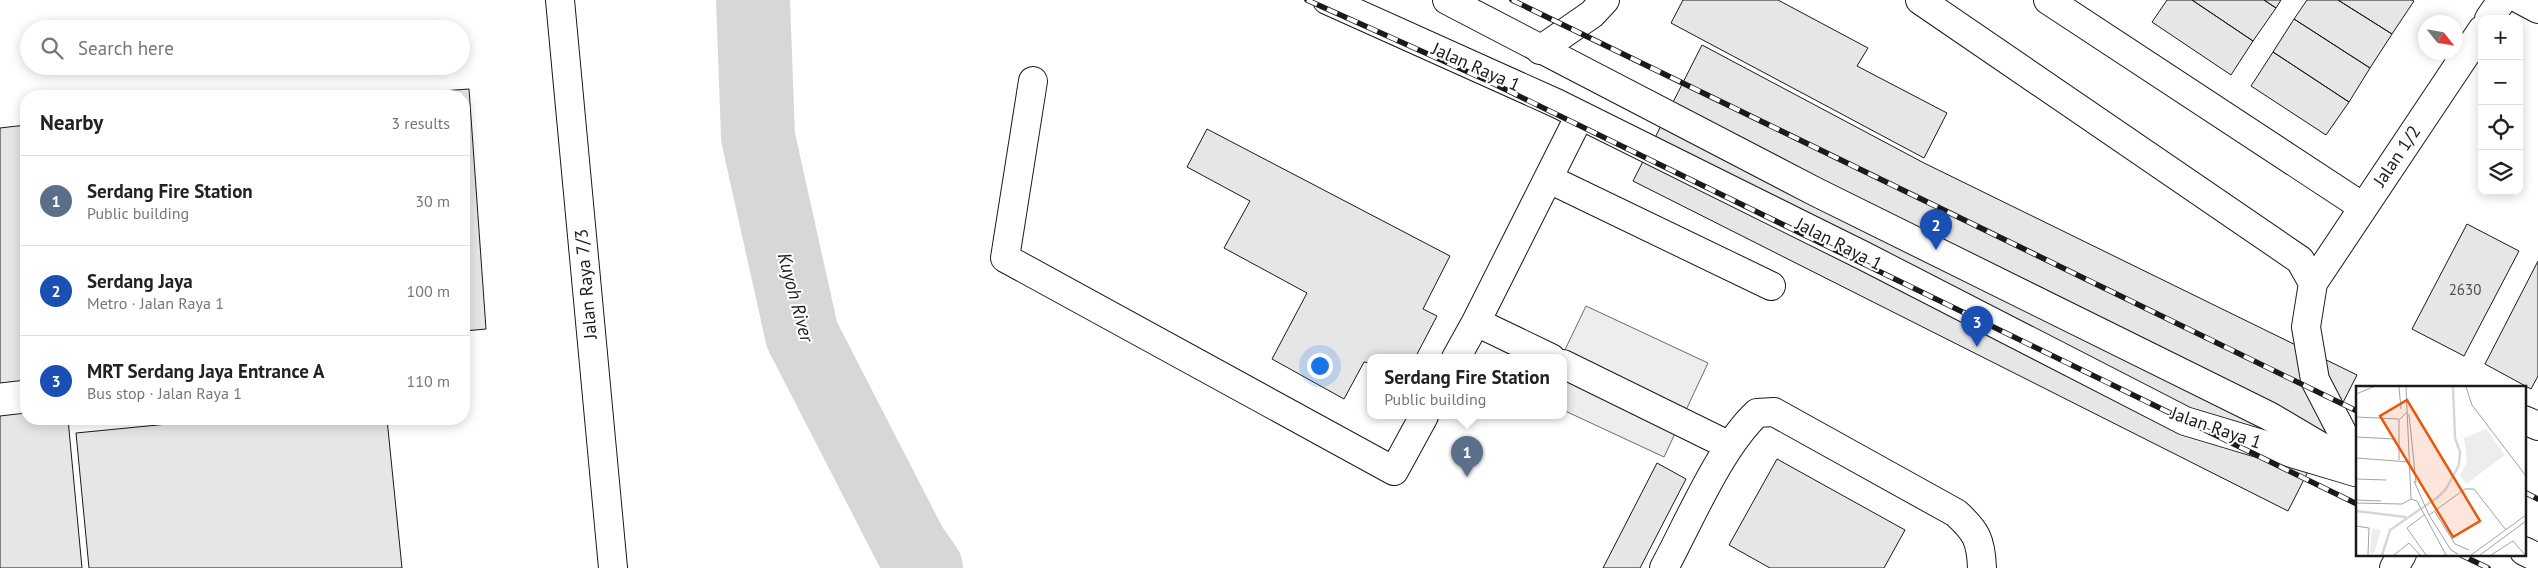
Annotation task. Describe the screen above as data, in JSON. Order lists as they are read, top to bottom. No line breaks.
{"streets":{"street":["Jalan Raya 1","Jalan 1/2","Jalan Raya 7/3"]},"water":["Kuyoh River"],"house_numbers":["2630"],"north":"bottom right","page":{"map_buttons":["+","−"],"search":"Search here","heading":["Nearby","3 results"],"list":[{"mark":"1","name":"Serdang Fire Station","note":"Public building","value":"30 m"},{"mark":"2","name":"Serdang Jaya","note":"Metro · Jalan Raya 1","value":"100 m"},{"mark":"3","name":"MRT Serdang Jaya Entrance A","note":"Bus stop · Jalan Raya 1","value":"110 m"}],"pins":["2","3","1"],"popup":["Serdang Fire Station","Public building"]}}
